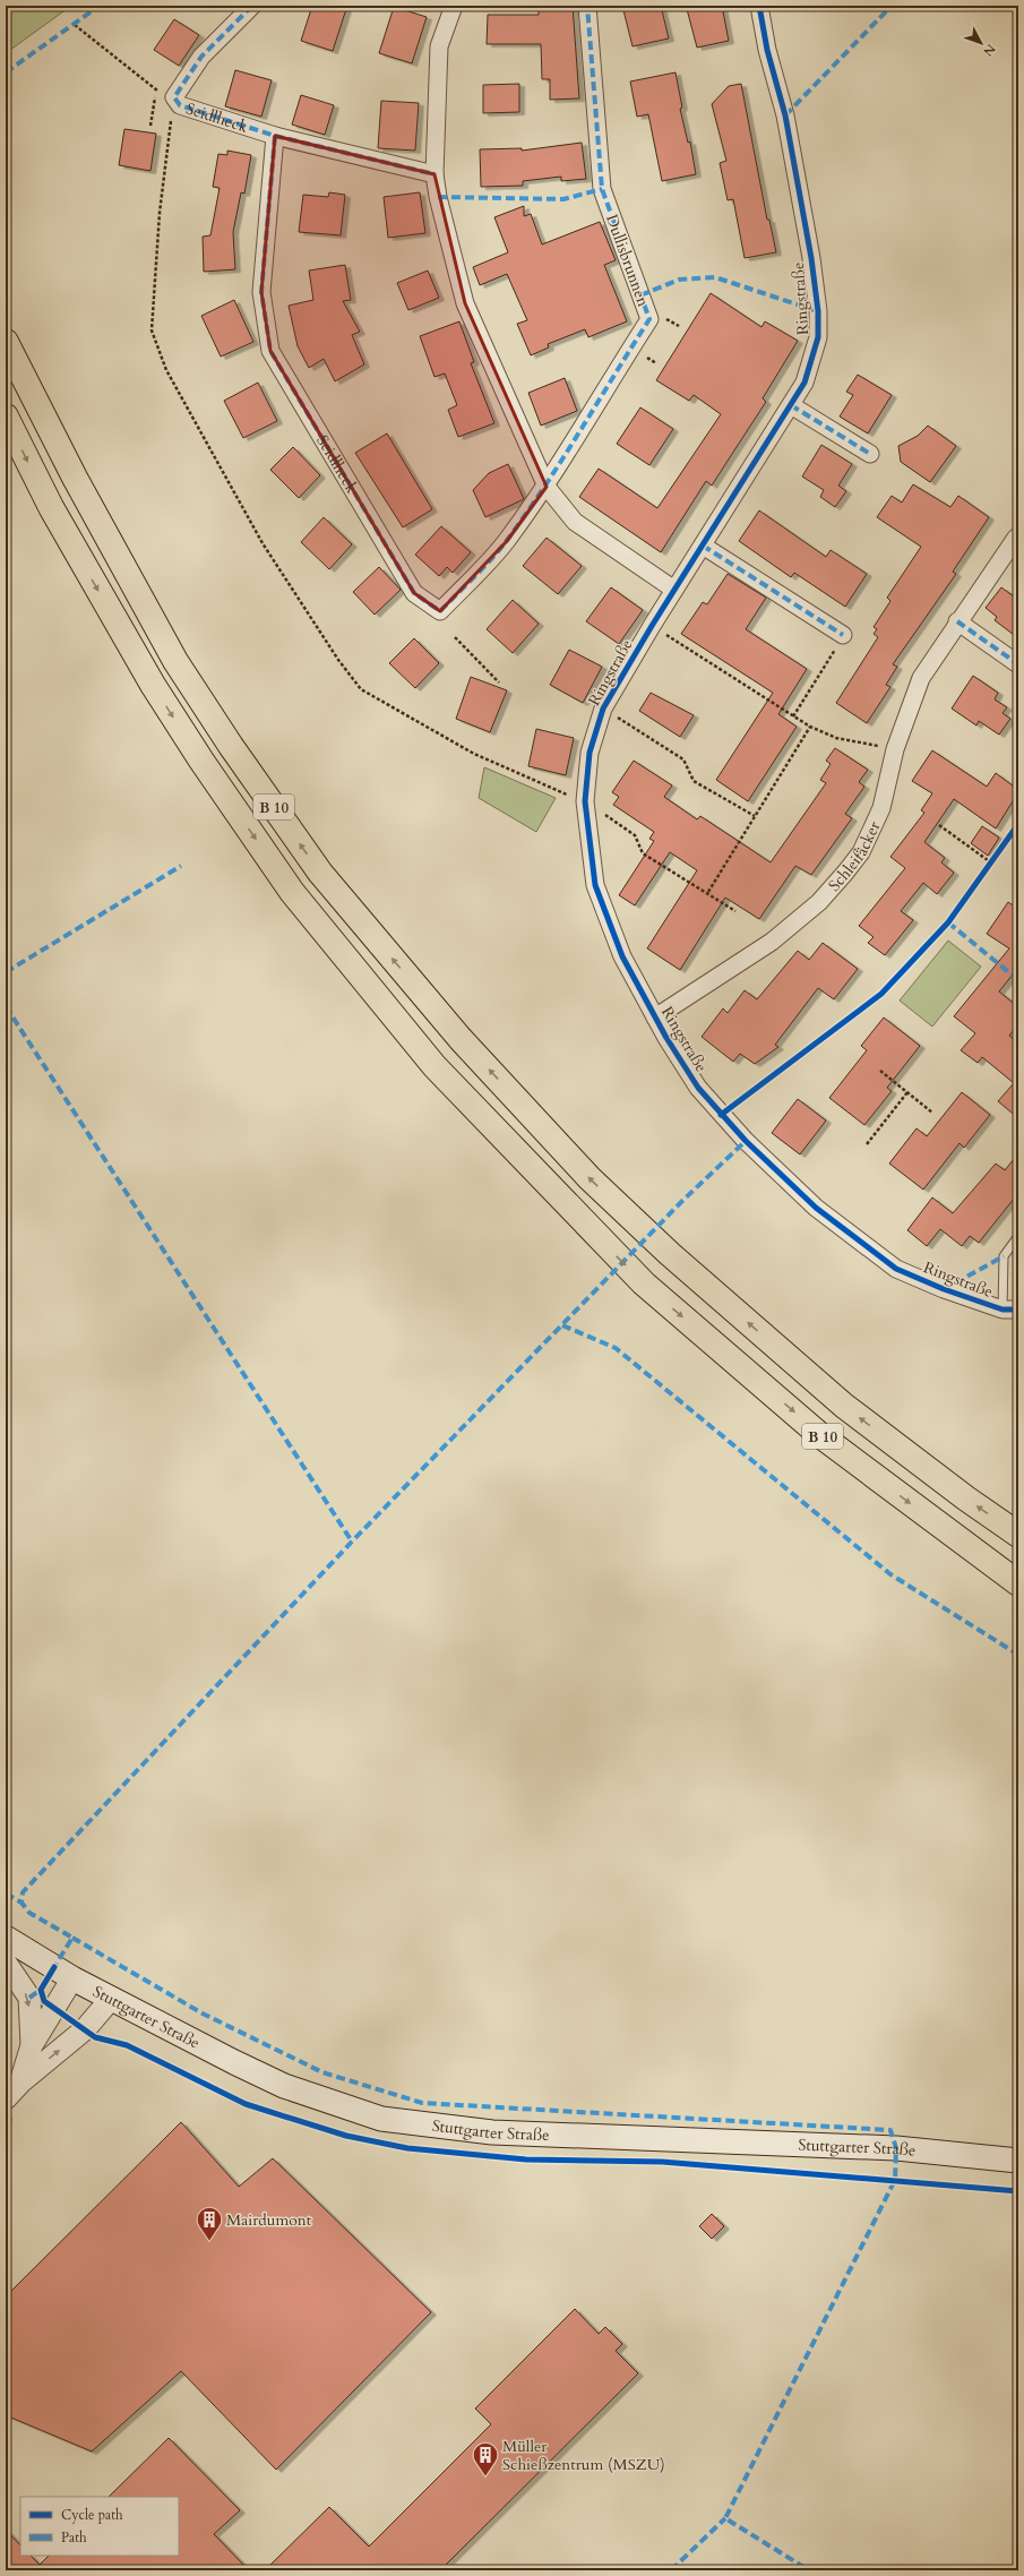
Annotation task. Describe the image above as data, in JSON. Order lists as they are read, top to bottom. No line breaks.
{"streets":{"highway":["B 10"],"main road":["Stuttgarter Straße"],"street":["Seidlheck","Dullisbrunnen","Ringstraße","Schleifäcker"]},"crossings":[["Seidlheck","Dullisbrunnen"],["Ringstraße","Schleifäcker"]],"places":{"building":["Mairdumont","Müller Schießzentrum (MSZU)"]},"legend":["Cycle path","Path"],"north":"bottom right"}
